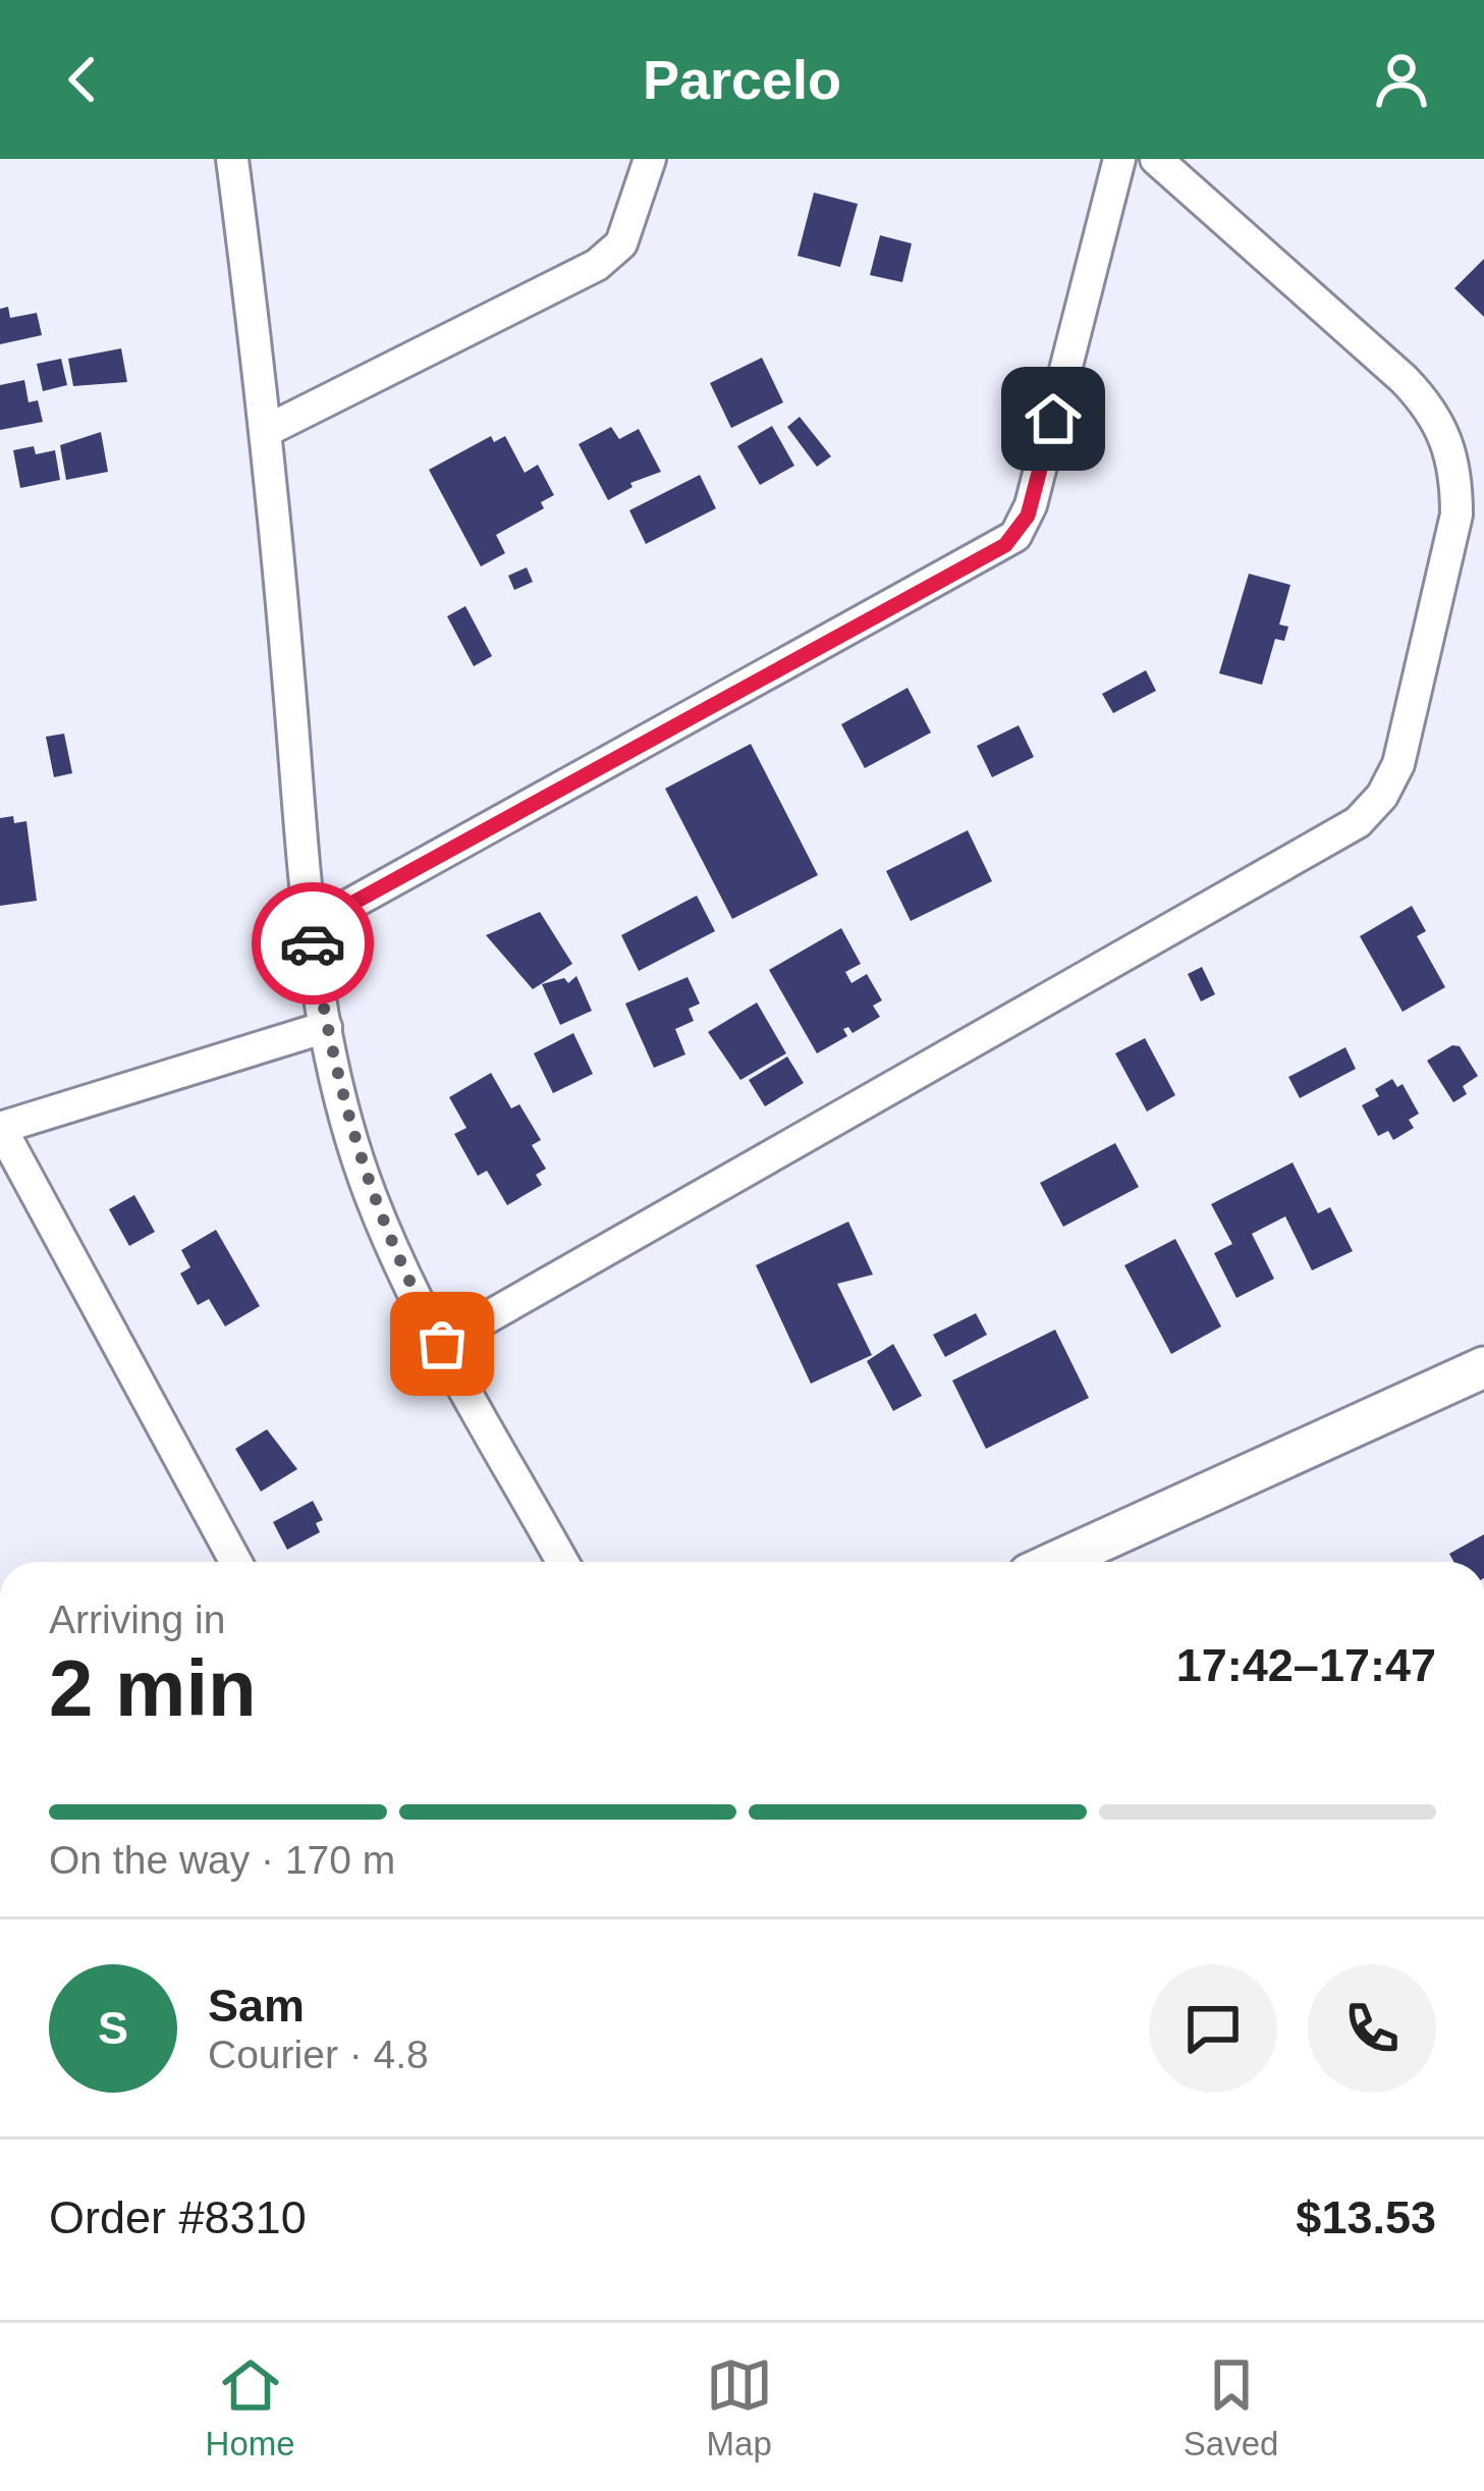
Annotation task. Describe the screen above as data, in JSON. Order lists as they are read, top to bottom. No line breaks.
{"page":{"header":"Parcelo","heading":["2 min","Arriving in","17:42–17:47"],"panel":["Sam","Courier · 4.8","Order #8310","$13.53"],"bar":"On the way · 170 m","round":"S","tabs":["Home","Map","Saved"]}}
